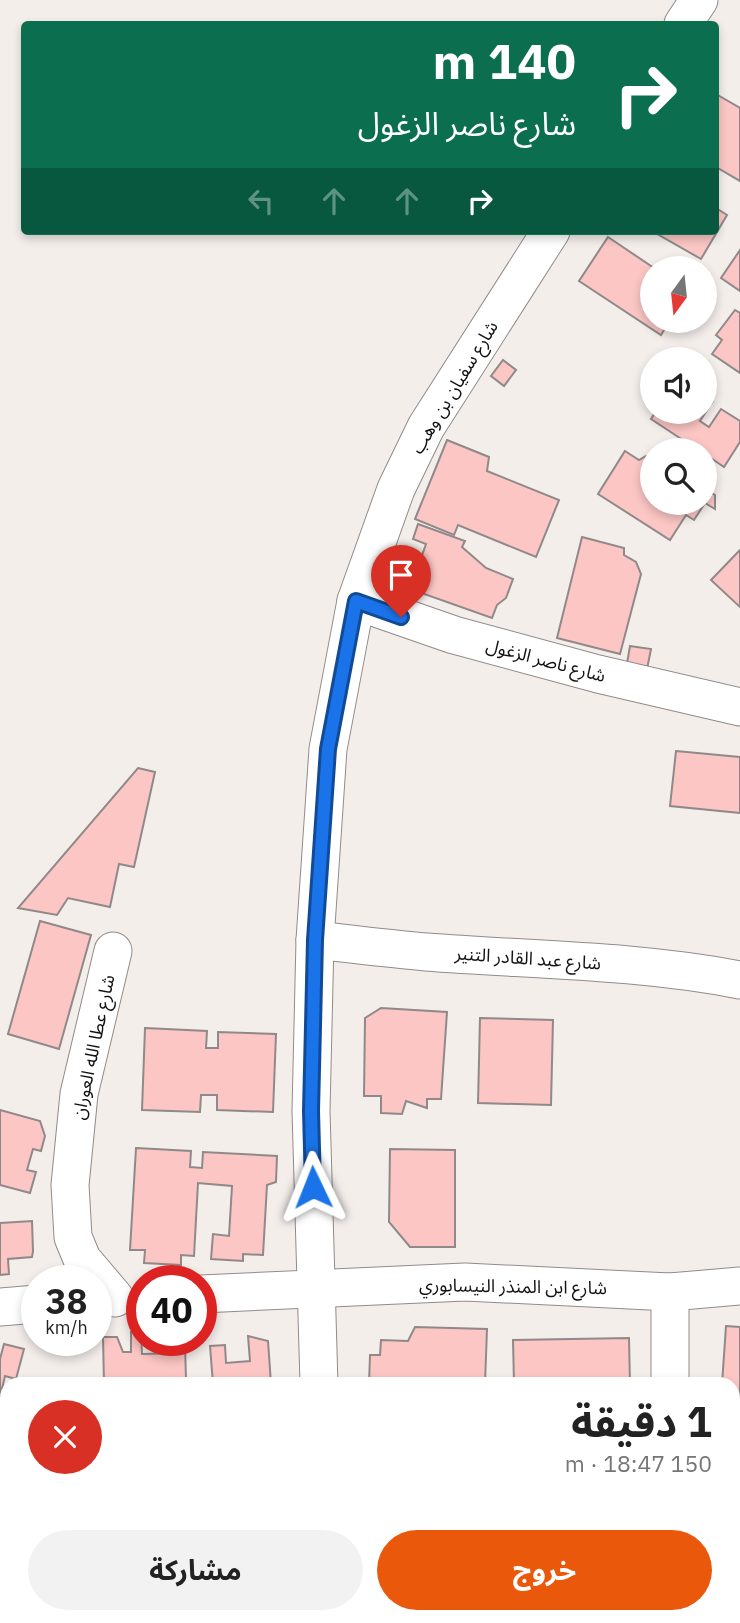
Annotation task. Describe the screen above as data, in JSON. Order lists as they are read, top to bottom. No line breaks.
{"streets":{"street":["شارع سفيان بن وهب","شارع ناصر الزغول","شارع عبد القادر التنير","شارع عطا الله العوران","شارع ابن المنذر النيسابوري"]},"crossings":[["شارع سفيان بن وهب","شارع ناصر الزغول"],["شارع سفيان بن وهب","شارع عبد القادر التنير"],["شارع سفيان بن وهب","شارع ابن المنذر النيسابوري"]],"north":"bottom","page":{"turn":["140 m","شارع ناصر الزغول"],"speed":"38 km/h","limit":"40","heading":["1 دقيقة","150 m · 18:47"],"buttons":["خروج","مشاركة"]}}
